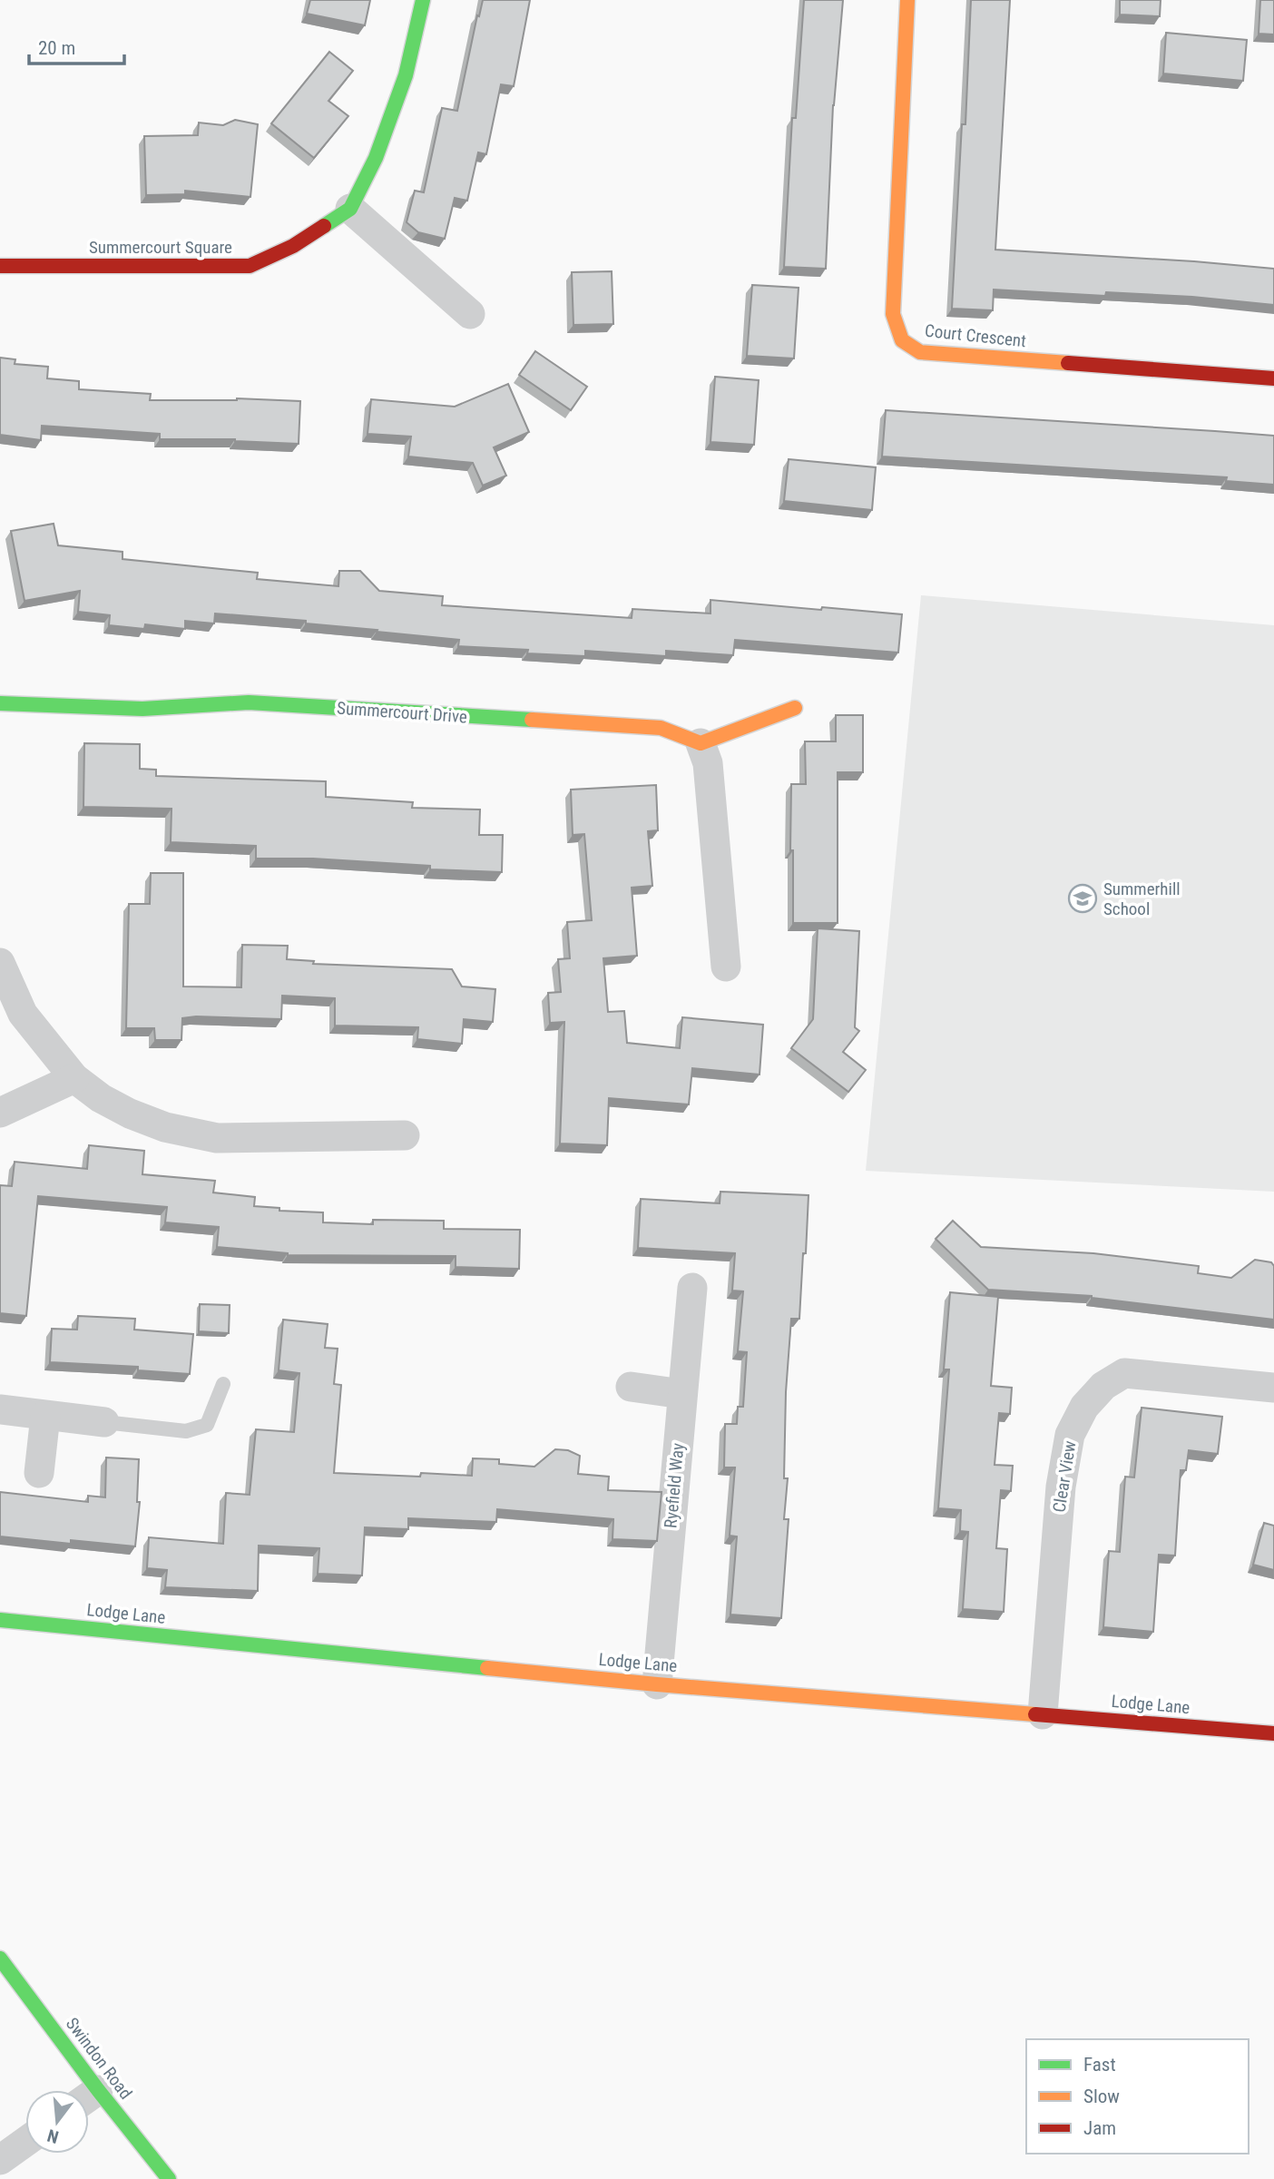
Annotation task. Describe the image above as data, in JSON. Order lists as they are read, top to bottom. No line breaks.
{"streets":{"street":["Summercourt Square","Court Crescent","Summercourt Drive","Clear View","Ryefield Way","Lodge Lane","Swindon Road"]},"crossings":[["Clear View","Lodge Lane"],["Ryefield Way","Lodge Lane"]],"places":{"school or university":["Summerhill School"]},"legend":["Fast","Slow","Jam"],"scale_bar":"20 m","north":"bottom"}
